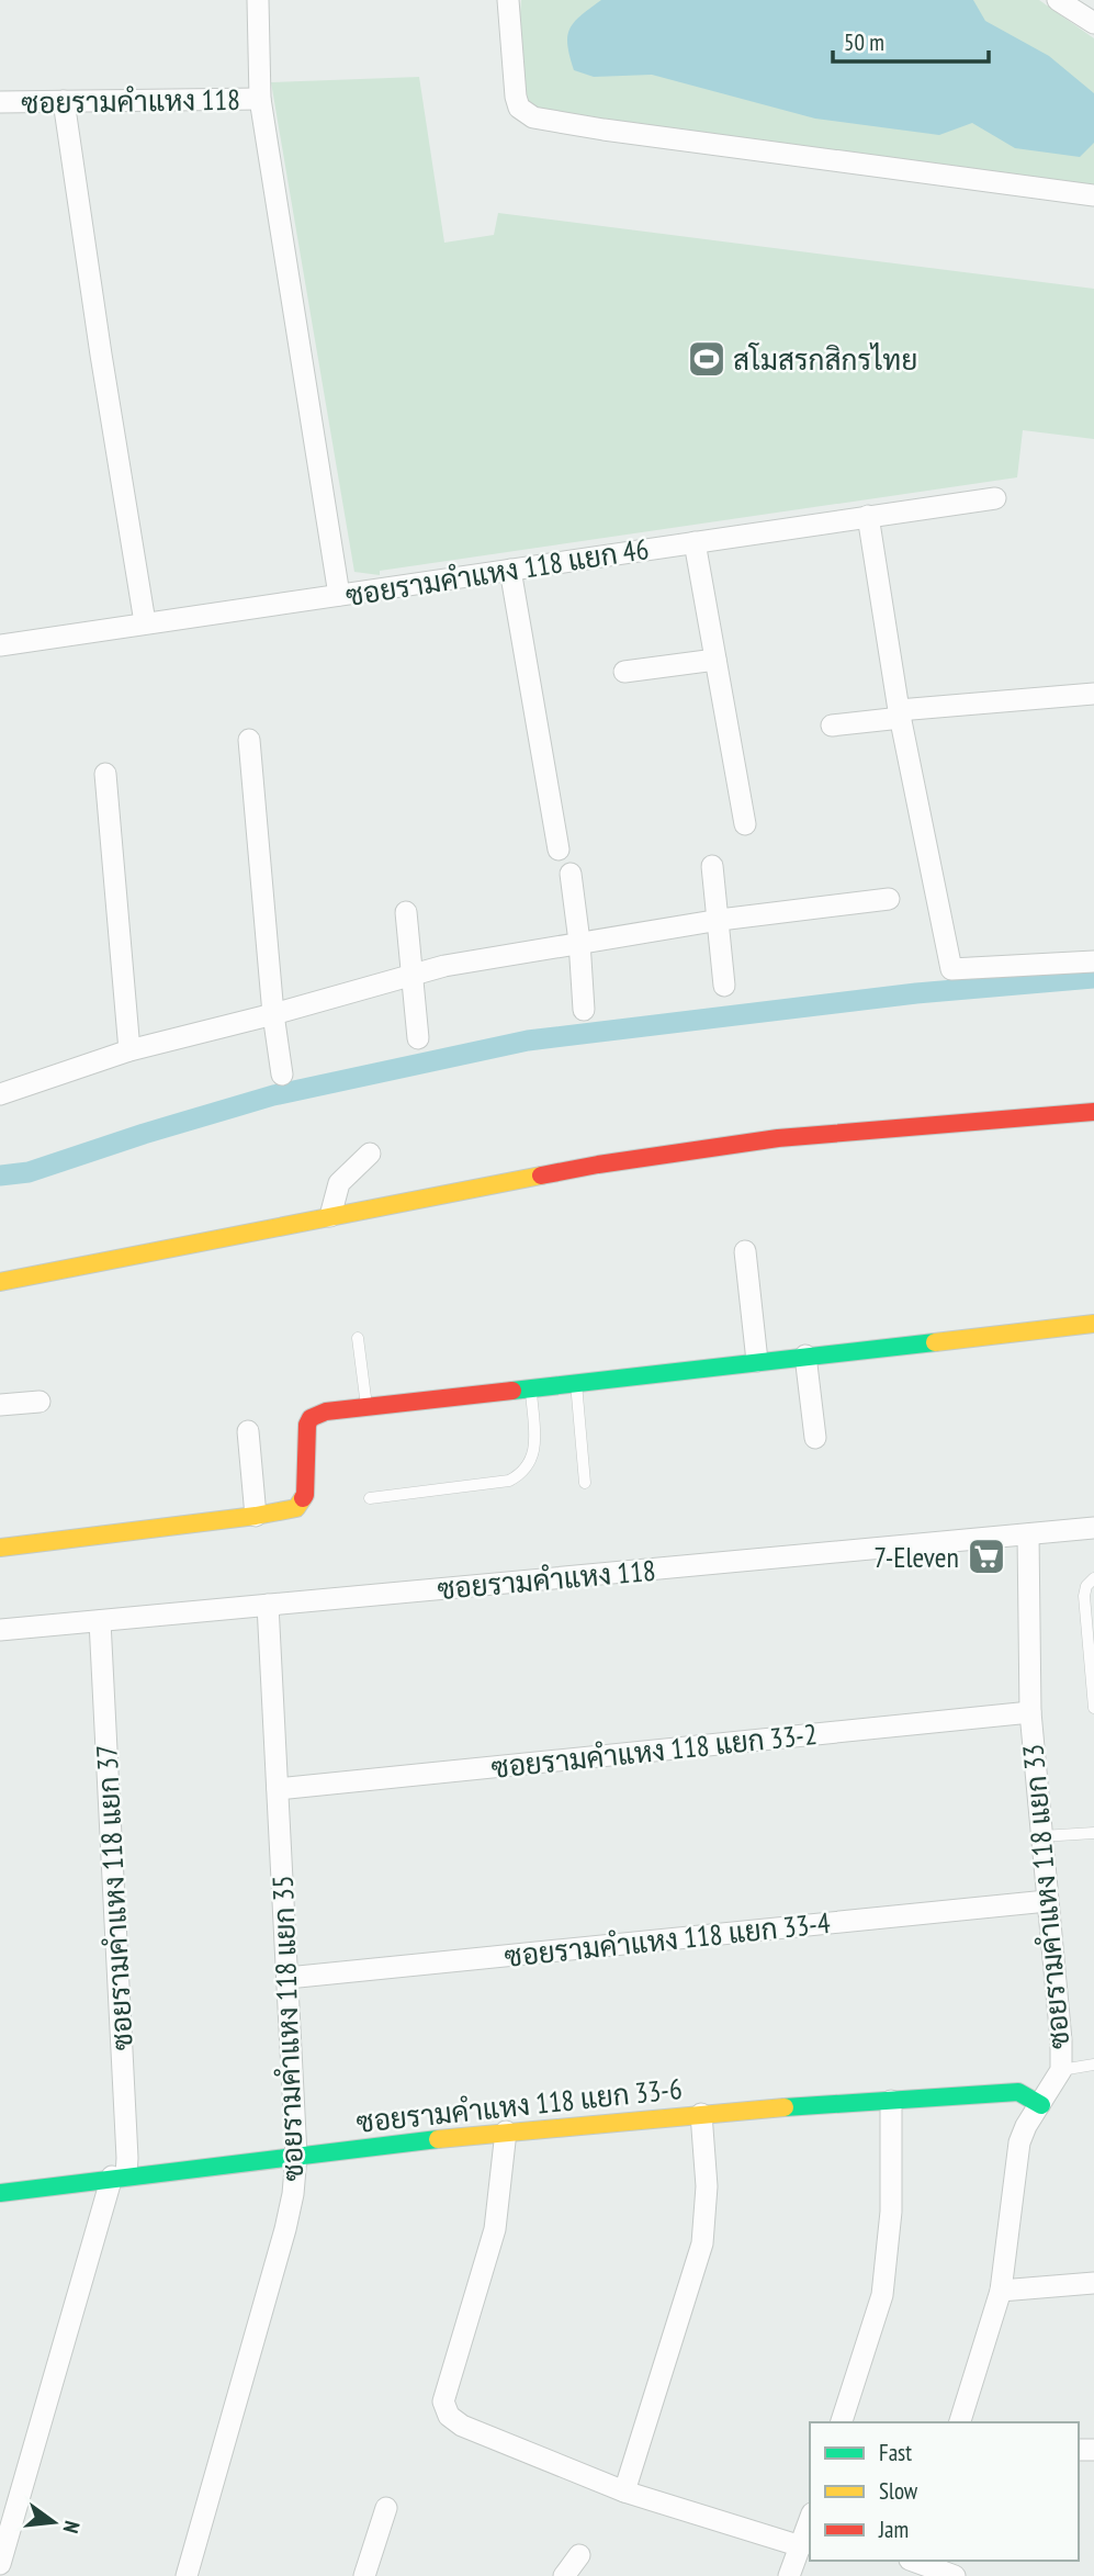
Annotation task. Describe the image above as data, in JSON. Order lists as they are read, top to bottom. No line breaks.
{"streets":{"street":["ซอยรามคำแหง 118","ซอยรามคำแหง 118 แยก 46","ซอยรามคำแหง 118 แยก 33-2","ซอยรามคำแหง 118 แยก 33","ซอยรามคำแหง 118 แยก 37","ซอยรามคำแหง 118 แยก 33-4","ซอยรามคำแหง 118 แยก 35","ซอยรามคำแหง 118 แยก 33-6"]},"crossings":[["ซอยรามคำแหง 118","ซอยรามคำแหง 118 แยก 33"],["ซอยรามคำแหง 118","ซอยรามคำแหง 118 แยก 37"],["ซอยรามคำแหง 118","ซอยรามคำแหง 118 แยก 35"],["ซอยรามคำแหง 118 แยก 33-2","ซอยรามคำแหง 118 แยก 33"],["ซอยรามคำแหง 118 แยก 33-2","ซอยรามคำแหง 118 แยก 35"],["ซอยรามคำแหง 118 แยก 33","ซอยรามคำแหง 118 แยก 33-4"],["ซอยรามคำแหง 118 แยก 33","ซอยรามคำแหง 118 แยก 33-6"],["ซอยรามคำแหง 118 แยก 37","ซอยรามคำแหง 118 แยก 33-6"],["ซอยรามคำแหง 118 แยก 33-4","ซอยรามคำแหง 118 แยก 35"],["ซอยรามคำแหง 118 แยก 35","ซอยรามคำแหง 118 แยก 33-6"]],"places":{"sports":["สโมสรกสิกรไทย"],"supermarket":["7-Eleven"]},"legend":["Fast","Slow","Jam"],"scale_bar":"50 m","north":"right"}
